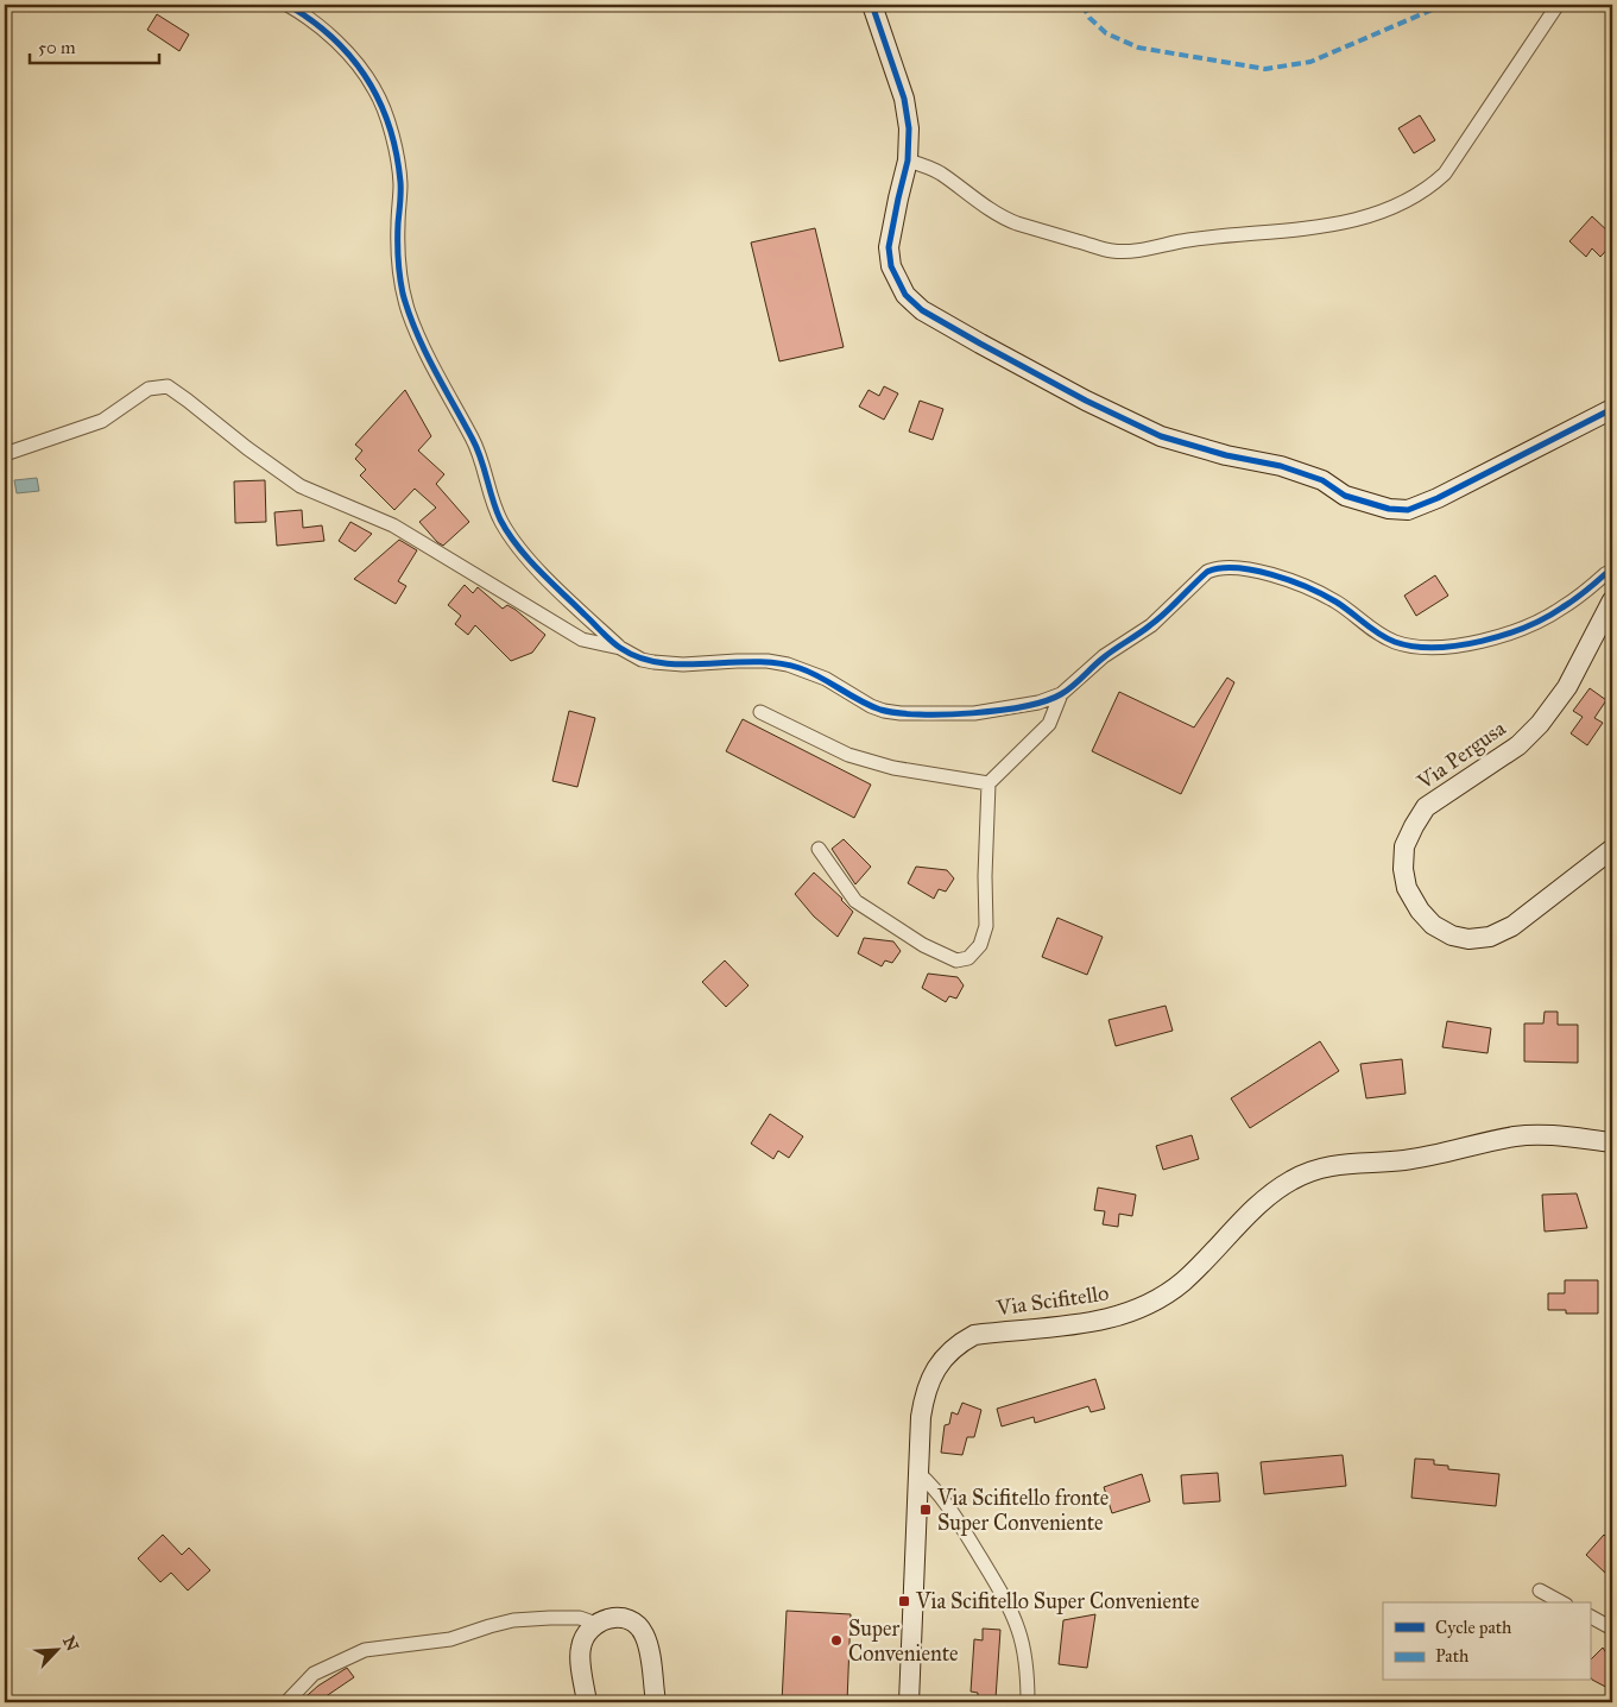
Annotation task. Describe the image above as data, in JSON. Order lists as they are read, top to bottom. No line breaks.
{"streets":{"main road":["Via Pergusa","Via Scifitello"]},"places":{"transit":["Via Scifitello fronte Super Conveniente","Via Scifitello Super Conveniente"],"other":["Super Conveniente"]},"legend":["Cycle path","Path"],"scale_bar":"50 m","north":"top right"}
